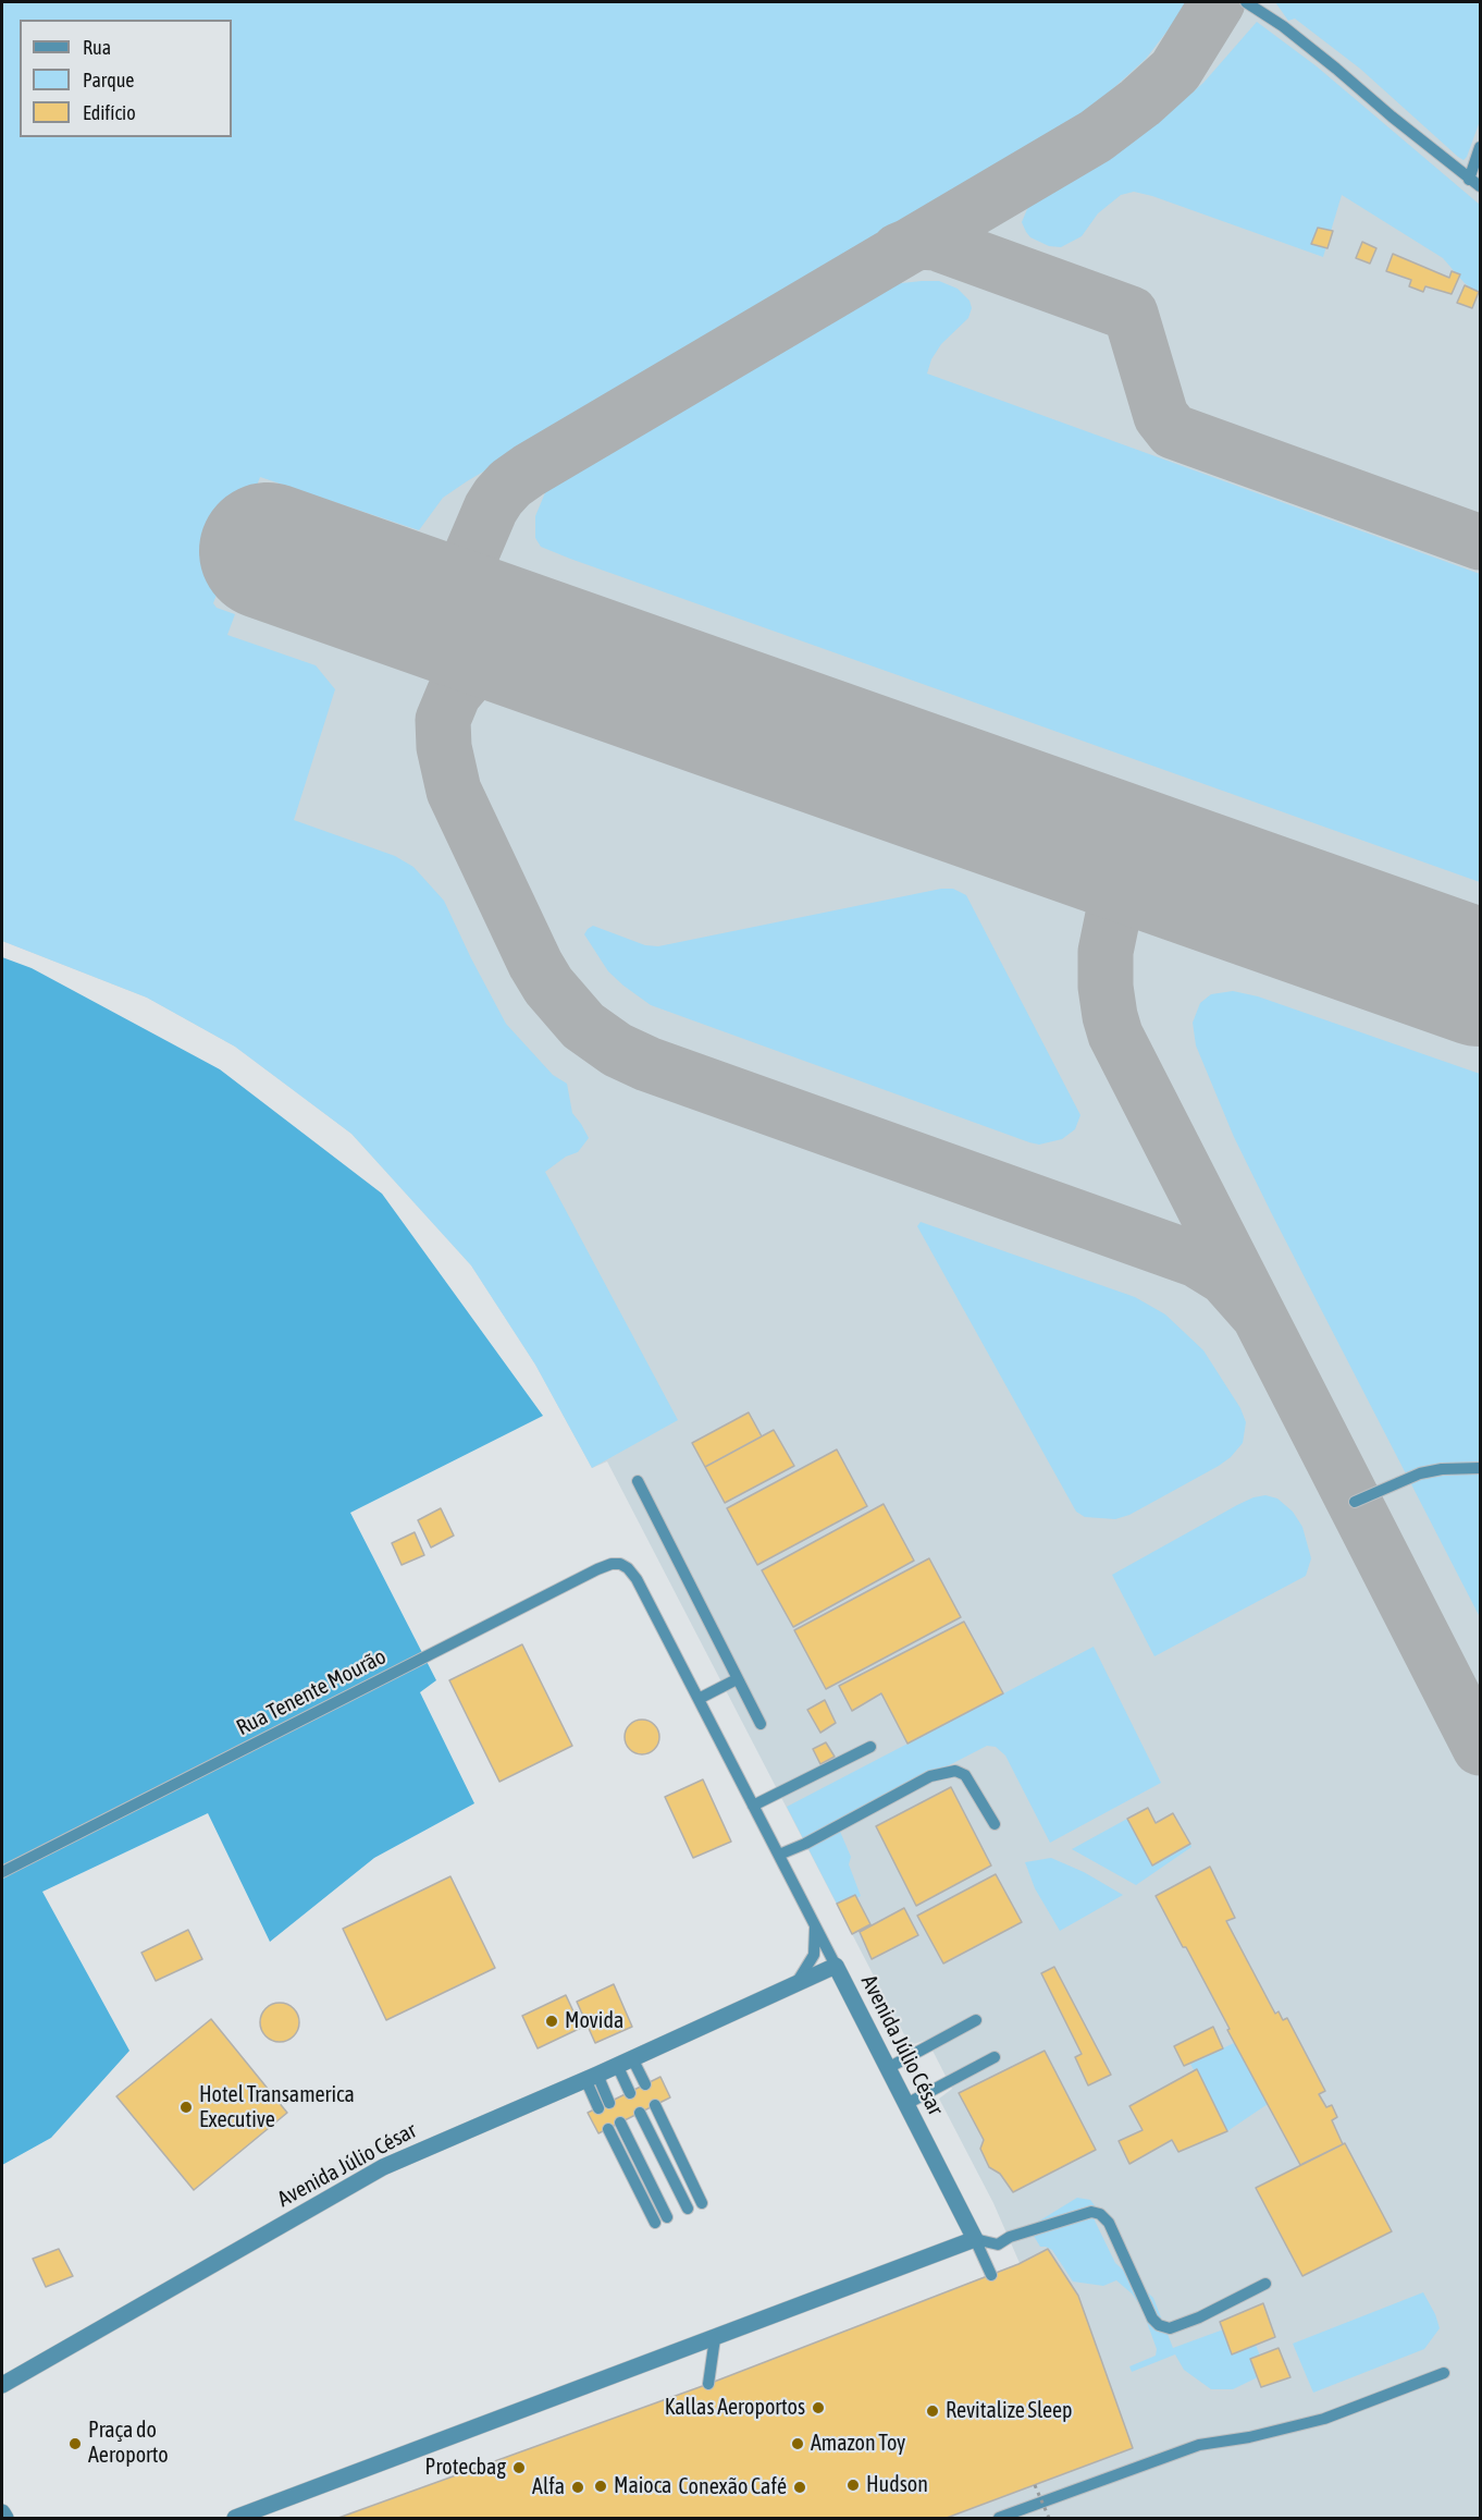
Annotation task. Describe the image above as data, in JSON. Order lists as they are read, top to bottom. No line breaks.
{"streets":{"street":["Avenida Júlio César"],"lane":["Rua Tenente Mourão"]},"places":["Movida","Hotel Transamerica Executive","Kallas Aeroportos","Revitalize Sleep","Praça do Aeroporto","Amazon Toy","Protecbag","Hudson","Maioca","Alfa","Conexão Café"],"legend":["Rua","Parque","Edifício"]}
